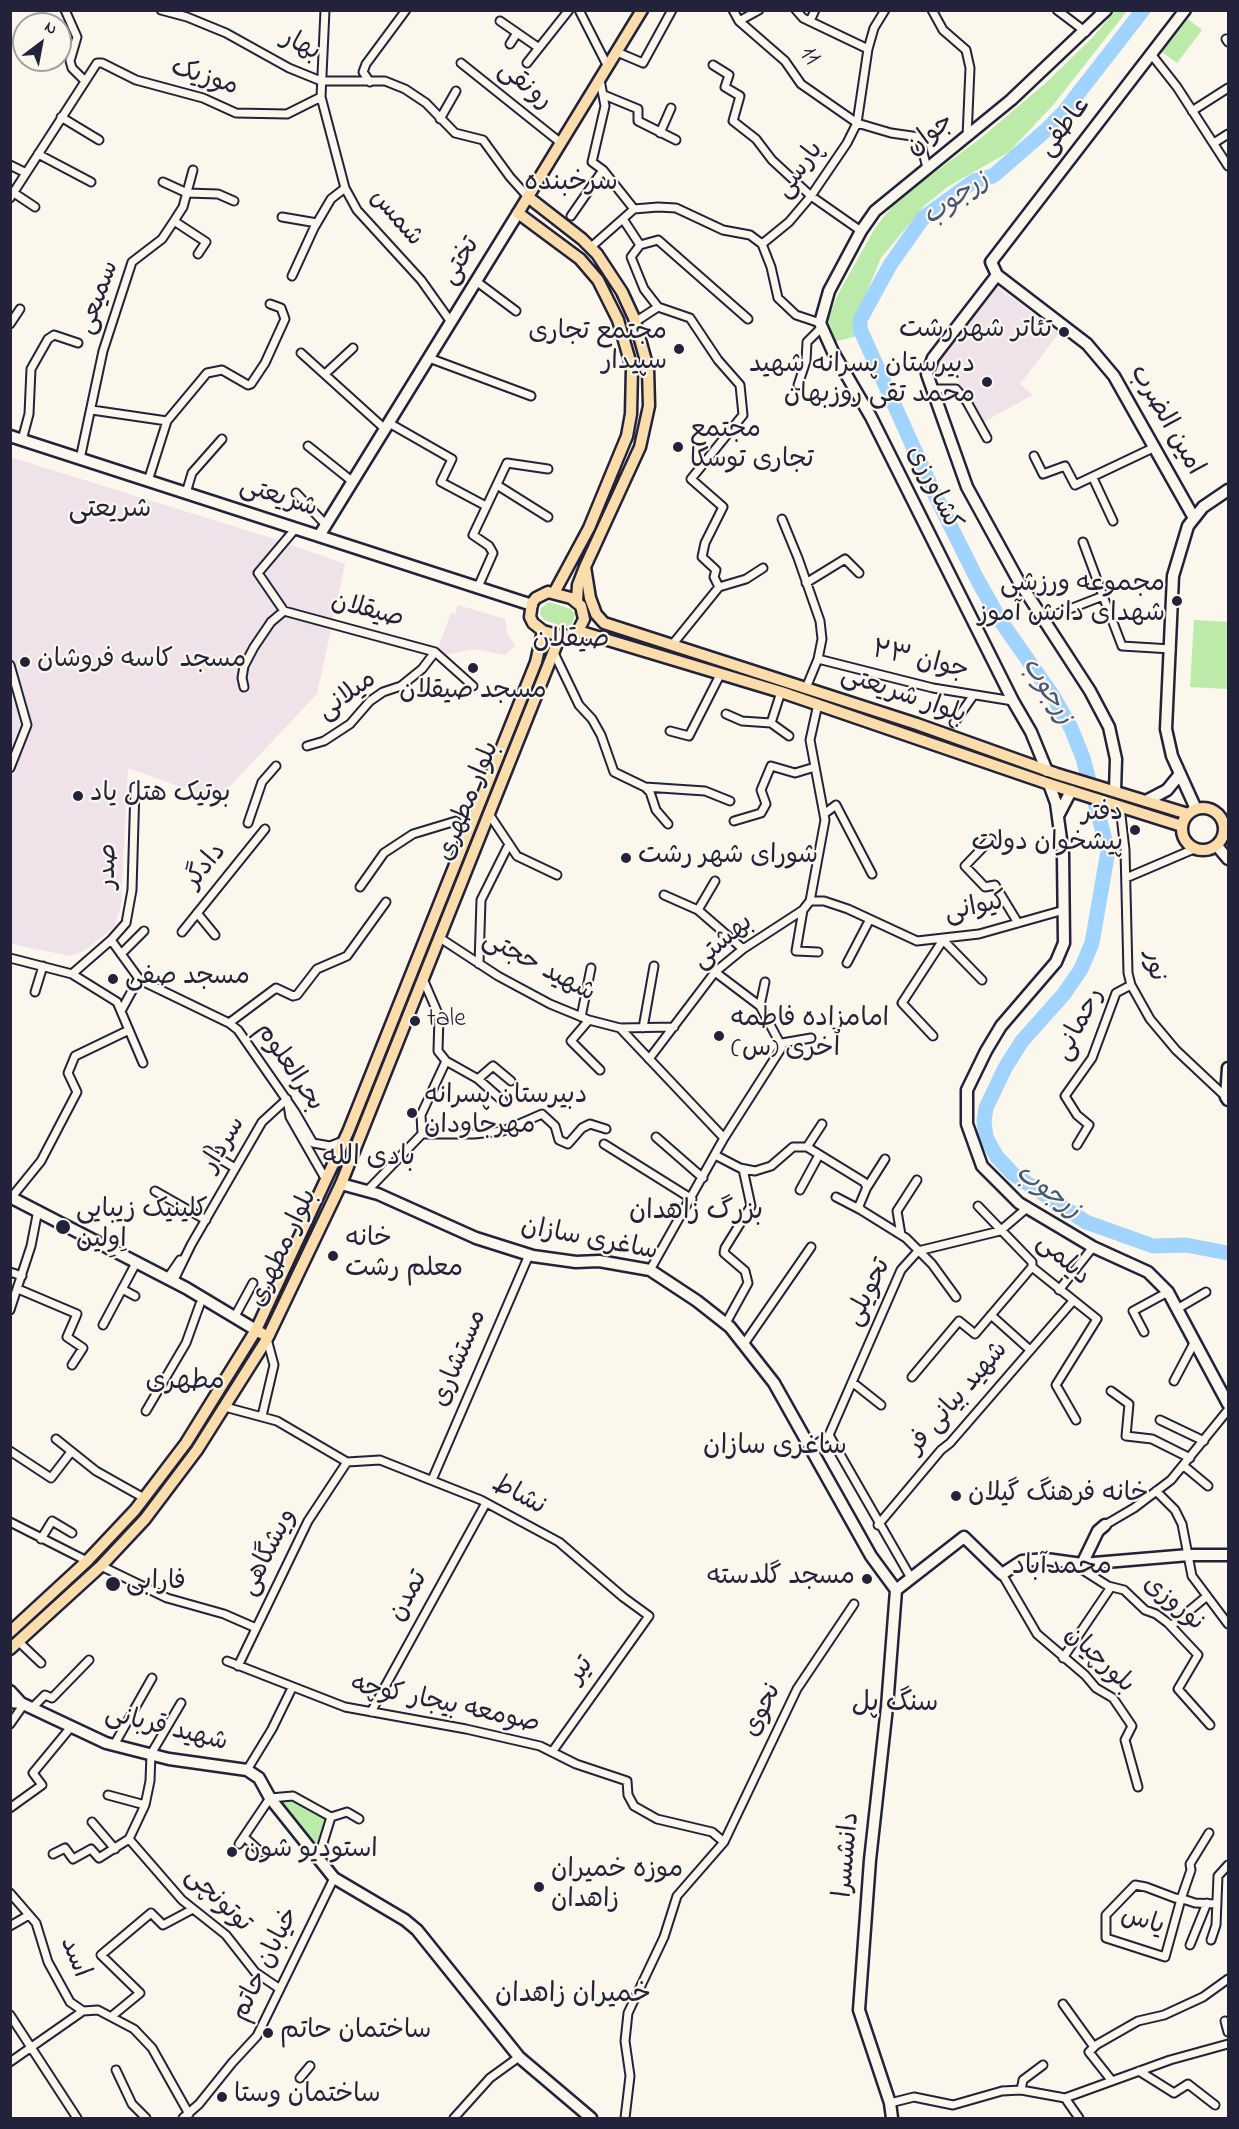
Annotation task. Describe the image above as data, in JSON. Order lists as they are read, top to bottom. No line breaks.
{"streets":{"main road":["عاطفی","جوان","تختی","امین الضرب","کشاورزی","شریعتی","بلوار شریعتی","بلوار مطهری","ساغری سازان","شهید قربانی","دانشسرا"],"street":["بهار","11","موزیک","رونقی","پارسی","شمس","سمیعی","صیقلان","جوان ۲۳","میلانی","صدر","دادگر","کیوانی","بهشتی","نور","شهید حجتی","رحمانی","بحرالعلوم","سردار","دیلمی","تحویلی","مستشاری","شهید بیانی فر","نشاط","ویشگاهی","تمدن","نوروزی","بلورچیان","تیر","صومعه بیجار کوچه","نحوی","توتونچی","یاس","اسد","خیابان حاتم"]},"crossings":[["بهار","شمس"],["11","جوان"],["11","پارسی"],["موزیک","شمس"],["رونقی","تختی"],["عاطفی","امین الضرب"],["جوان","کشاورزی"],["شمس","تختی"],["تختی","شریعتی"],["سمیعی","شریعتی"],["کشاورزی","جوان ۲۳"],["کشاورزی","بلوار شریعتی"],["شریعتی","بلوار شریعتی"],["شریعتی","بلوار مطهری"],["صیقلان","میلانی"],["بلوار شریعتی","بلوار مطهری"],["بلوار مطهری","شهید حجتی"],["بلوار مطهری","بحرالعلوم"],["بلوار مطهری","سردار"],["بلوار مطهری","ساغری سازان"],["صدر","بحرالعلوم"],["کیوانی","بهشتی"],["بهشتی","شهید حجتی"],["نور","رحمانی"],["بحرالعلوم","سردار"],["ساغری سازان","مستشاری"],["ساغری سازان","دانشسرا"],["دیلمی","تحویلی"],["دیلمی","شهید بیانی فر"],["مستشاری","نشاط"],["نشاط","ویشگاهی"],["نشاط","تمدن"],["نشاط","تیر"],["ویشگاهی","صومعه بیجار کوچه"],["تمدن","صومعه بیجار کوچه"],["تیر","صومعه بیجار کوچه"],["صومعه بیجار کوچه","نحوی"],["توتونچی","اسد"],["توتونچی","خیابان حاتم"],["اسد","خیابان حاتم"]],"districts":["سرخبنده","شریعتی","صیقلان","بادی الله","بزرگ زاهدان","مطهری","ساغری سازان","محمدآباد","سنگ پل","خمیران زاهدان"],"water":["زرجوب"],"places":["تئاتر شهر رشت","مجتمع تجاری سپیدار","دبیرستان پسرانه شهید محمد تقی روزبهان","مجتمع تجاری توسکا","مجموعه ورزشی شهدای دانش آموز","مسجد کاسه فروشان","مسجد صیقلان","بوتیک هتل یاد","دفتر پیشخوان دولت","شورای شهر رشت","مسجد صفی","tale","امامزاده فاطمه اُخری (س)","دبیرستان پسرانه مهرجاودان","کلینیک زیبایی اِوِلین","خانه معلم رشت","خانه فرهنگ گیلان","مسجد گلدسته","فارابی","استودیو شون","موزه خمیران زاهدان","ساختمان حاتم","ساختمان وستا"],"north":"top right"}
